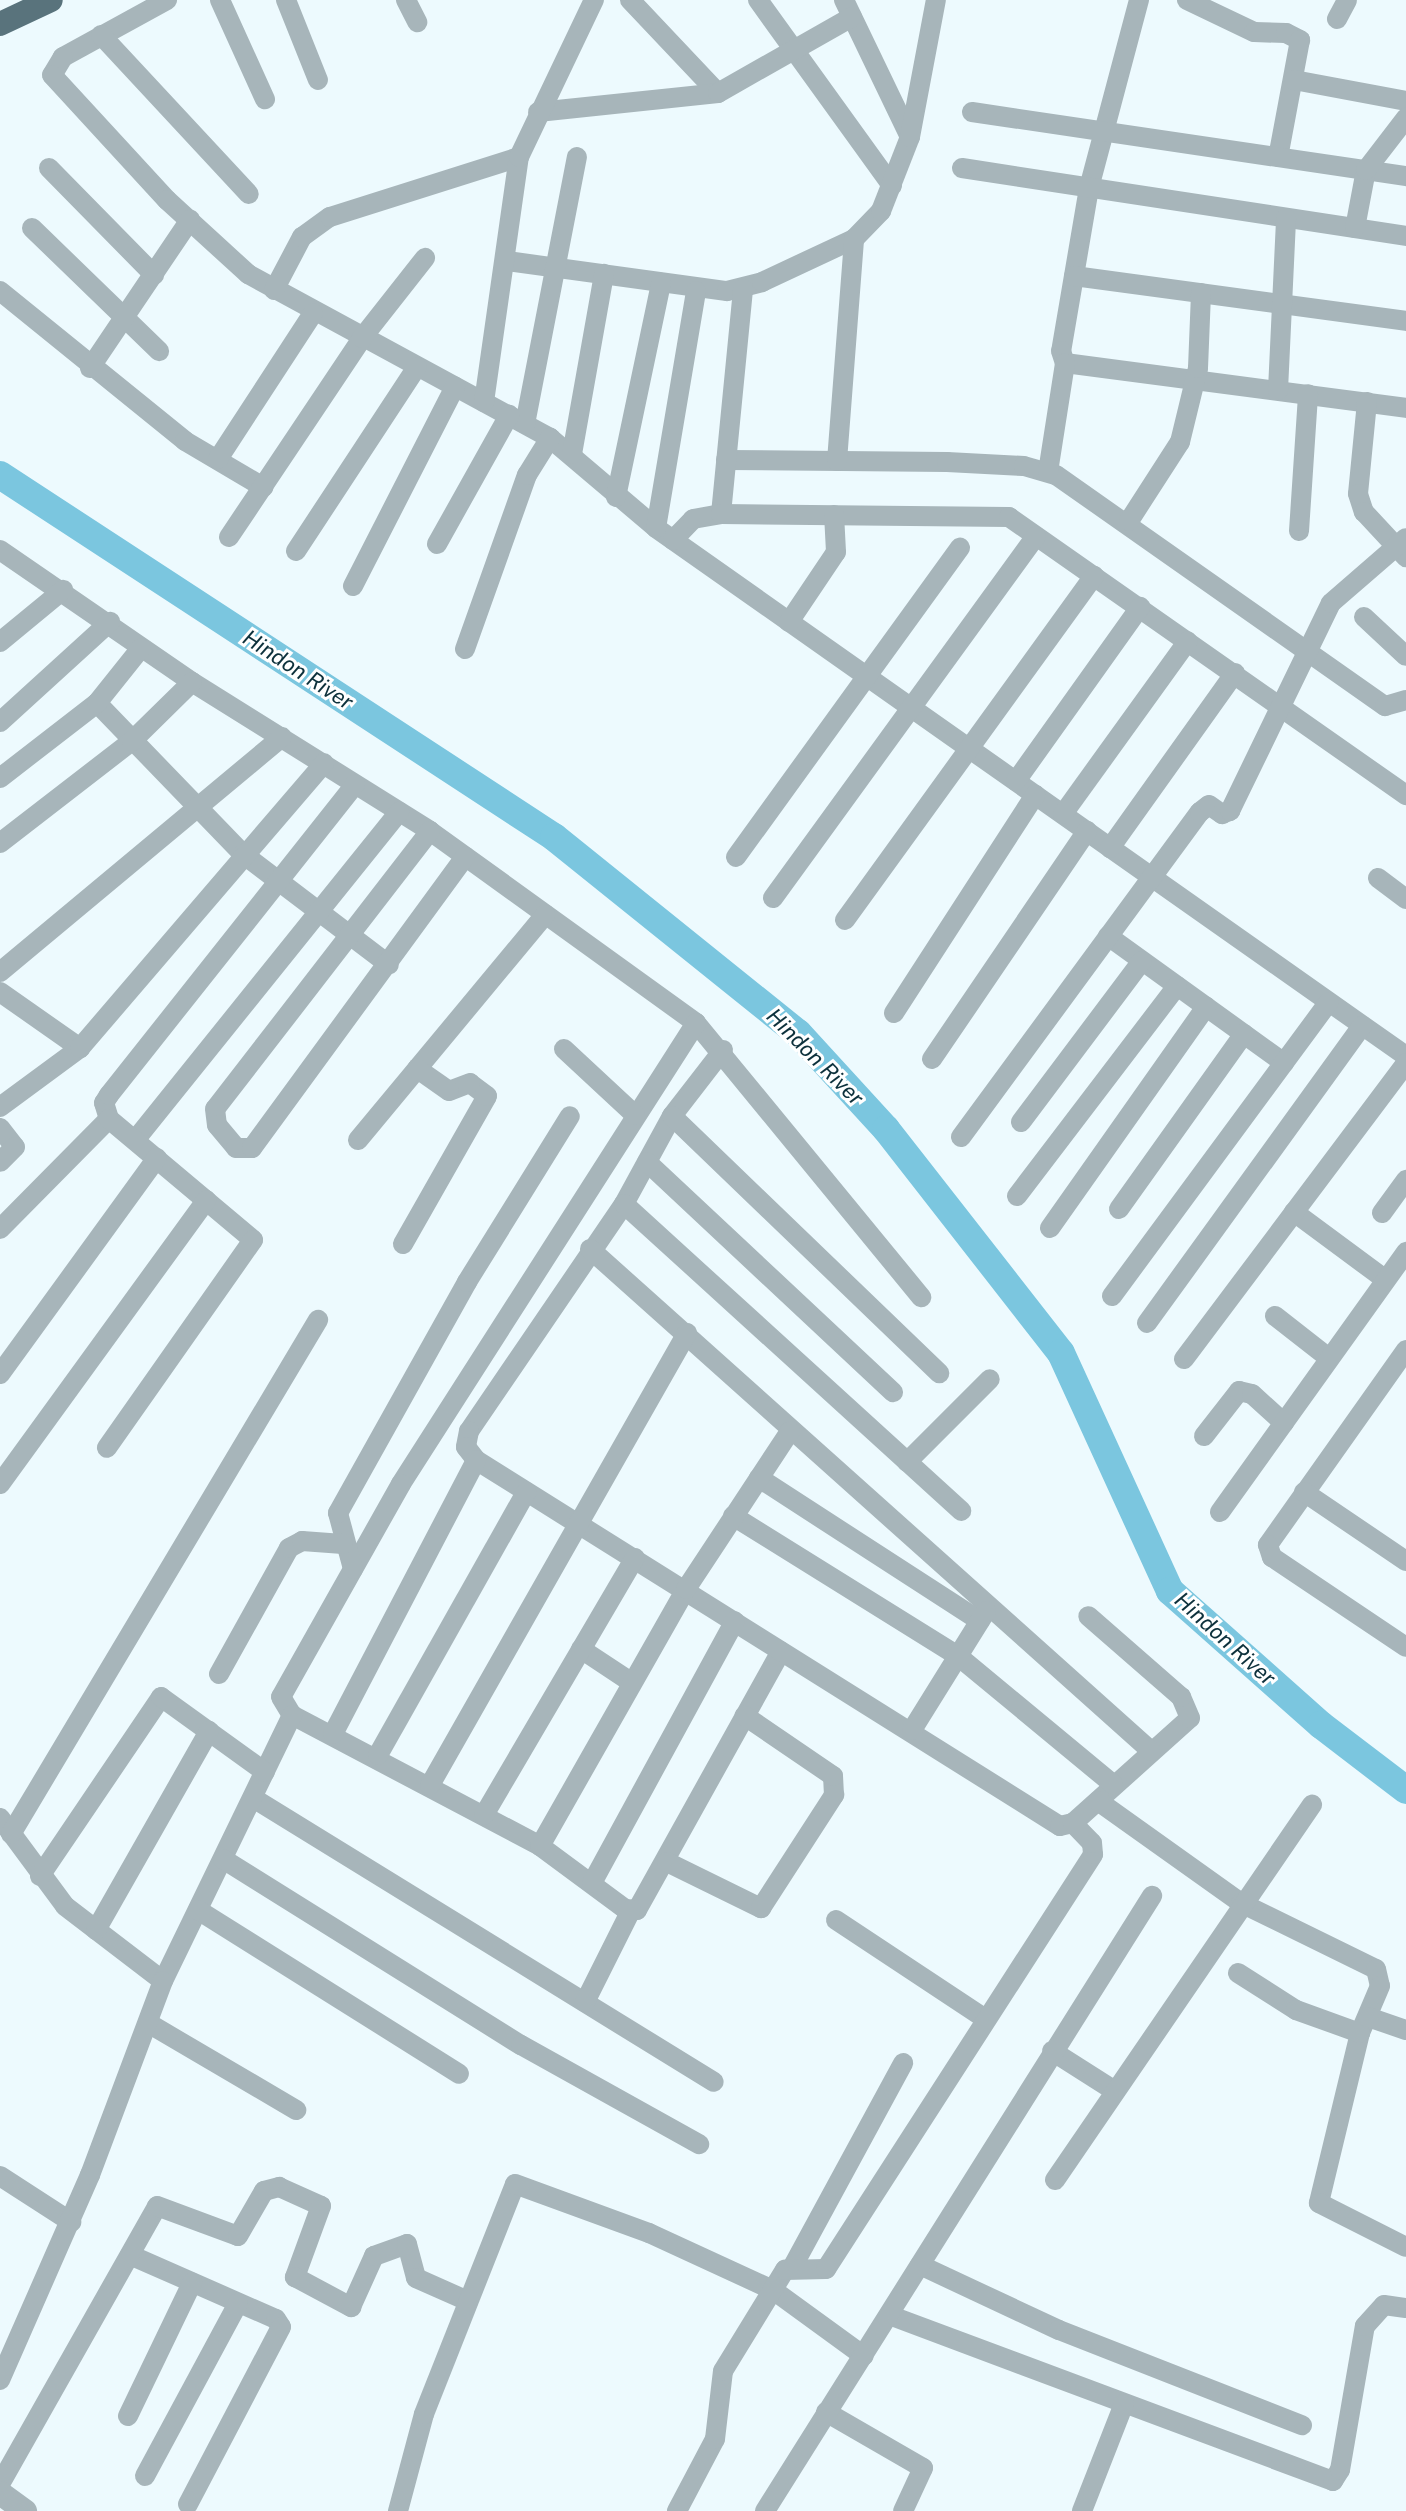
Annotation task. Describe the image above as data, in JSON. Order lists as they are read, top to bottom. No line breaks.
{"water":["Hindon River"]}
